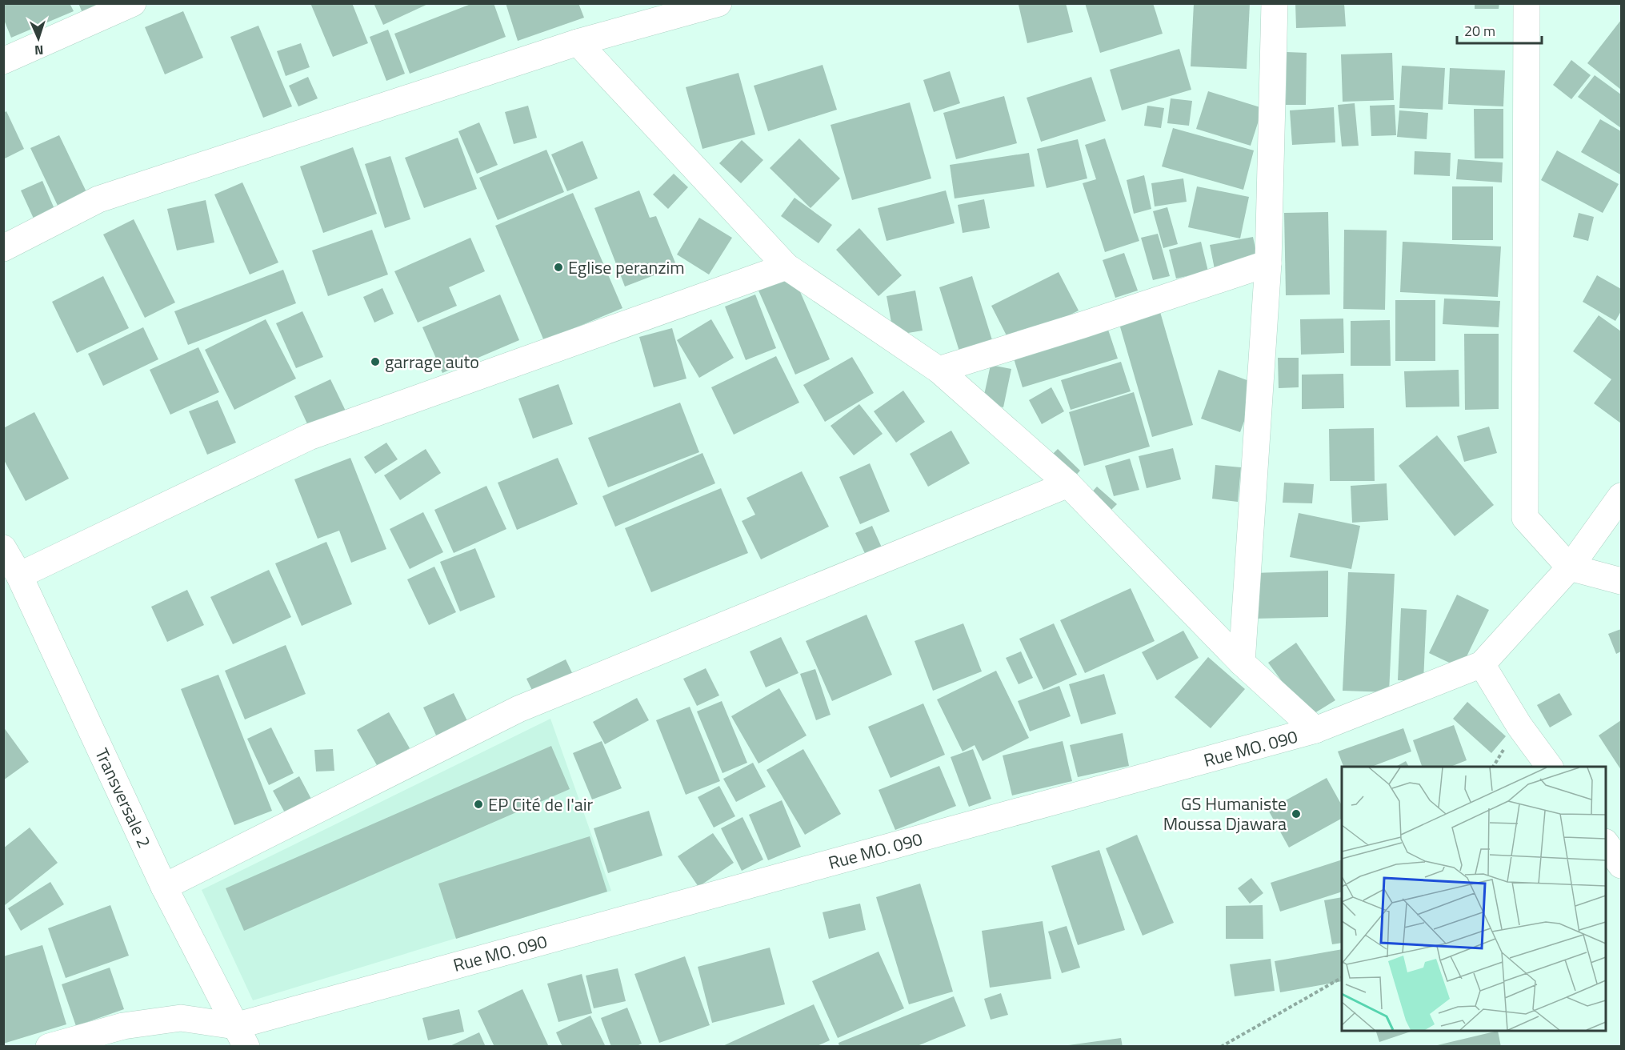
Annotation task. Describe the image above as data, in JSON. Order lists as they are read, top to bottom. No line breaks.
{"streets":{"street":["Rue MO. 090","Transversale 2"]},"crossings":[["Rue MO. 090","Transversale 2"]],"places":["Eglise peranzim","garrage auto","EP Cité de l'air","GS Humaniste Moussa Djawara"],"scale_bar":"20 m","north":"bottom"}
